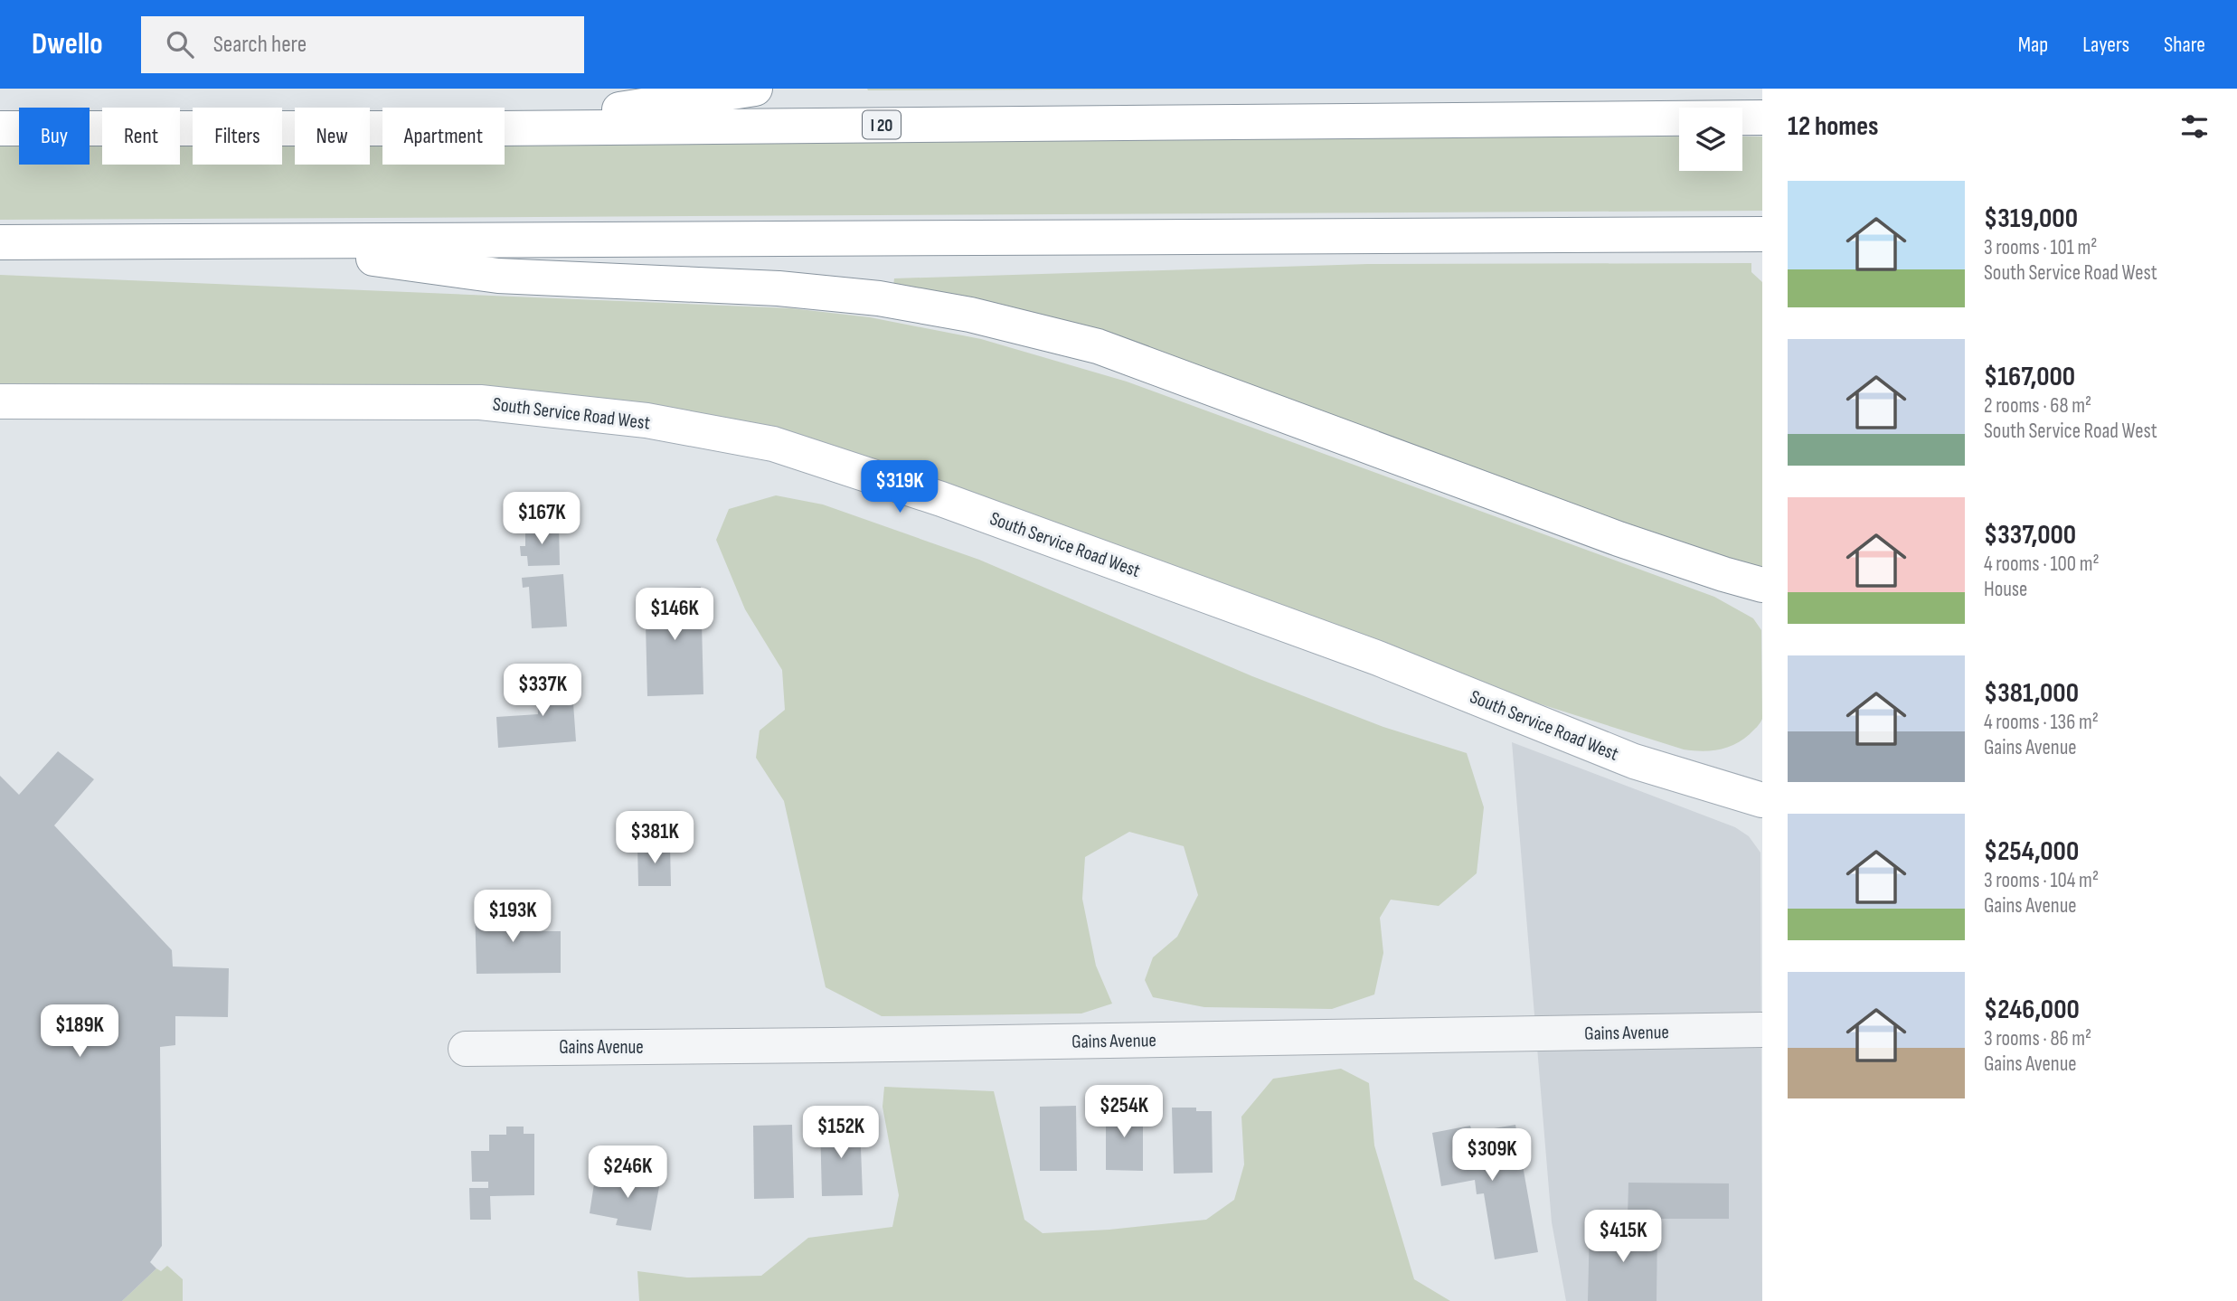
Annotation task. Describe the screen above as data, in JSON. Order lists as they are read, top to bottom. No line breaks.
{"streets":{"main road":["I 20","South Service Road West"],"street":["Gains Avenue"]},"page":{"header":"Dwello","search":"Search here","nav":["Map","Layers","Share"],"heading":"12 homes","chip":["Buy","Rent","Filters","New","Apartment"],"list":[{"name":"$319,000","note":"3 rooms · 101 m² · South Service Road West"},{"name":"$167,000","note":"2 rooms · 68 m² · South Service Road West"},{"name":"$337,000","note":"4 rooms · 100 m² · House"},{"name":"$381,000","note":"4 rooms · 136 m² · Gains Avenue"},{"name":"$254,000","note":"3 rooms · 104 m² · Gains Avenue"},{"name":"$246,000","note":"3 rooms · 86 m² · Gains Avenue"}],"price":["$319K","$167K","$146K","$337K","$381K","$193K","$189K","$254K","$152K","$309K","$246K","$415K"]}}
